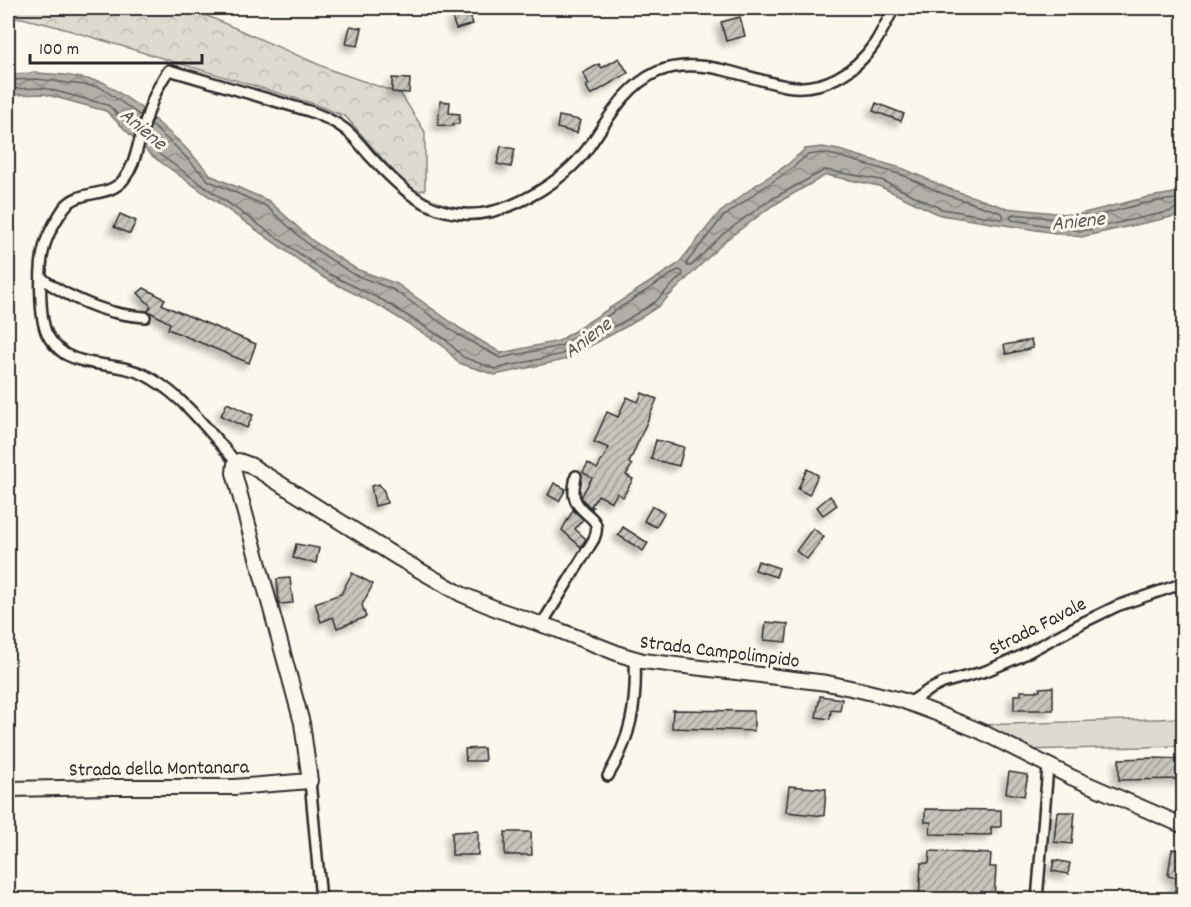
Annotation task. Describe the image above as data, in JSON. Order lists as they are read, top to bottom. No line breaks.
{"streets":{"street":["Strada Favale","Strada Campolimpido","Strada della Montanara"]},"crossings":[["Strada Favale","Strada Campolimpido"]],"water":["Aniene"],"scale_bar":"100 m"}
